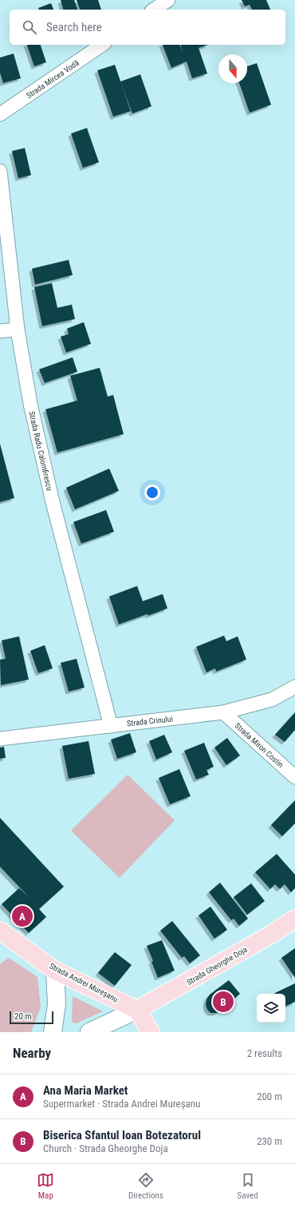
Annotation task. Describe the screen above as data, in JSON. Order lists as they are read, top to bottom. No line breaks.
{"streets":{"main road":["Strada Gheorghe Doja","Strada Andrei Mureșanu"],"street":["Strada Mircea Vodă","Strada Radu Calomfirescu","Strada Crinului","Strada Miron Costin"]},"crossings":[["Strada Radu Calomfirescu","Strada Crinului"],["Strada Crinului","Strada Miron Costin"],["Strada Gheorghe Doja","Strada Andrei Mureșanu"]],"scale_bar":"20 m","north":"bottom","page":{"search":"Search here","pins":["A","B"],"scale":"20 m","heading":["Nearby","2 results"],"list":[{"mark":"A","name":"Ana Maria Market","note":"Supermarket · Strada Andrei Mureșanu","value":"200 m"},{"mark":"B","name":"Biserica Sfantul Ioan Botezatorul","note":"Church · Strada Gheorghe Doja","value":"230 m"}],"nav":["Map","Directions","Saved"]}}
